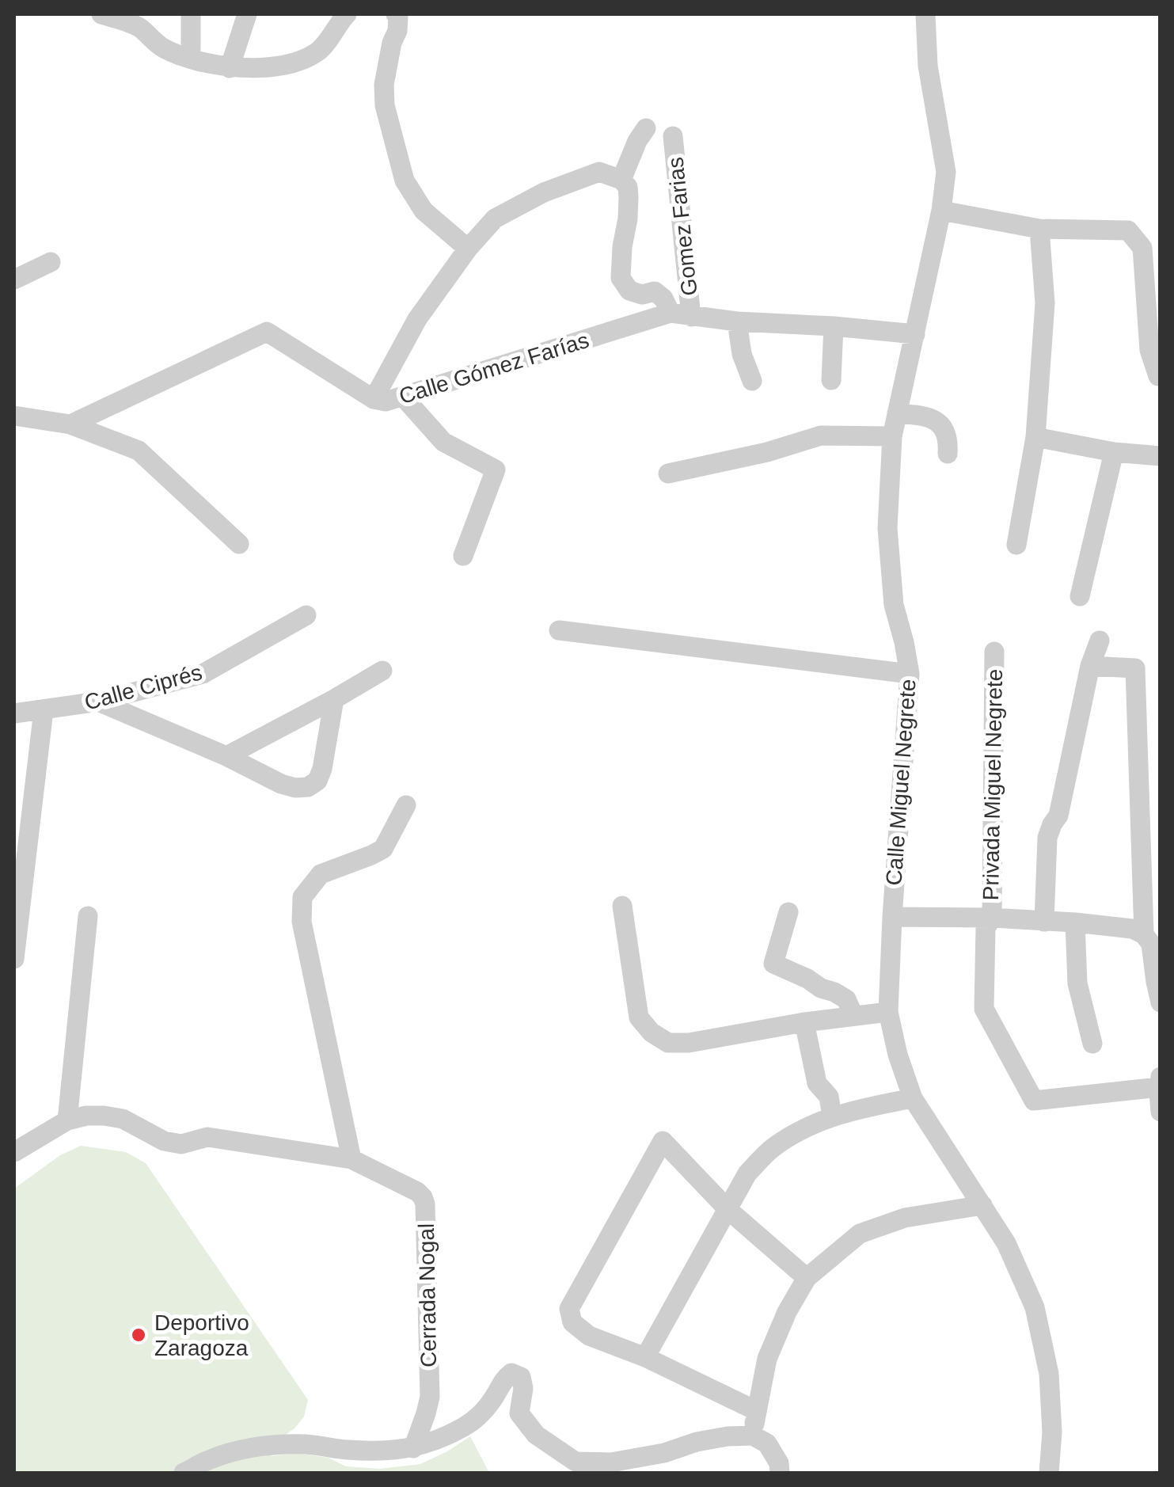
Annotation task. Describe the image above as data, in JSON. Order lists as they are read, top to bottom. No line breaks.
{"streets":{"street":["Gomez Farias","Calle Gómez Farías","Calle Ciprés","Calle Miguel Negrete","Privada Miguel Negrete","Cerrada Nogal"]},"crossings":[["Calle Miguel Negrete","Privada Miguel Negrete"]],"places":["Deportivo Zaragoza"]}
